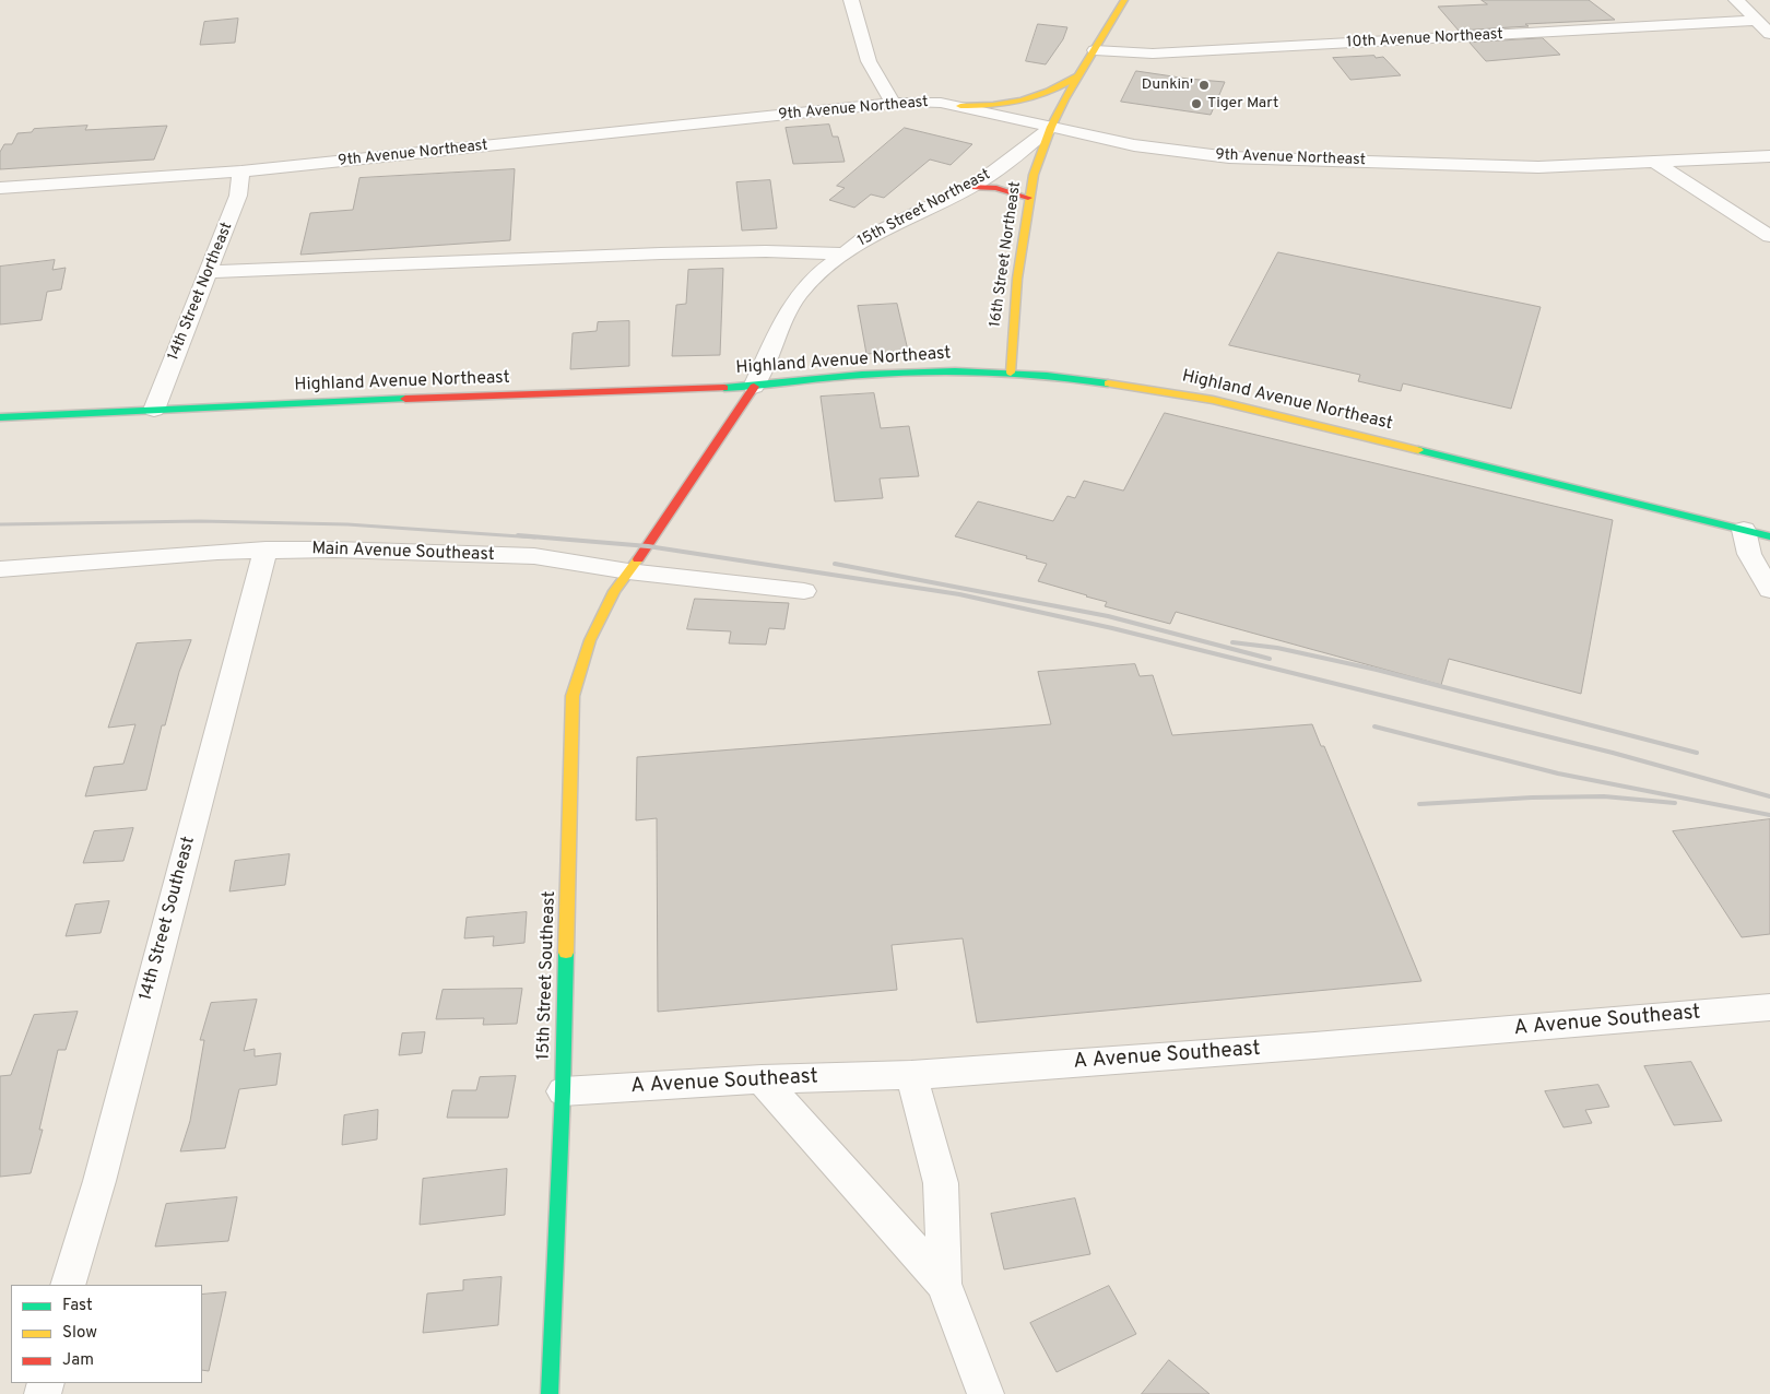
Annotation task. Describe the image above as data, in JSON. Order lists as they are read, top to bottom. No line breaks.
{"streets":{"main road":["15th Street Northeast","16th Street Northeast","Highland Avenue Northeast","15th Street Southeast"],"street":["10th Avenue Northeast","9th Avenue Northeast","14th Street Northeast","Main Avenue Southeast","14th Street Southeast","A Avenue Southeast"]},"crossings":[["10th Avenue Northeast","16th Street Northeast"],["9th Avenue Northeast","15th Street Northeast"],["9th Avenue Northeast","16th Street Northeast"],["9th Avenue Northeast","14th Street Northeast"],["15th Street Northeast","16th Street Northeast"],["15th Street Northeast","Highland Avenue Northeast"],["15th Street Northeast","Main Avenue Southeast"],["15th Street Northeast","15th Street Southeast"],["16th Street Northeast","Highland Avenue Northeast"],["14th Street Northeast","Highland Avenue Northeast"],["Main Avenue Southeast","14th Street Southeast"],["Main Avenue Southeast","15th Street Southeast"],["15th Street Southeast","A Avenue Southeast"]],"places":["Dunkin'","Tiger Mart"],"legend":["Fast","Slow","Jam"]}
